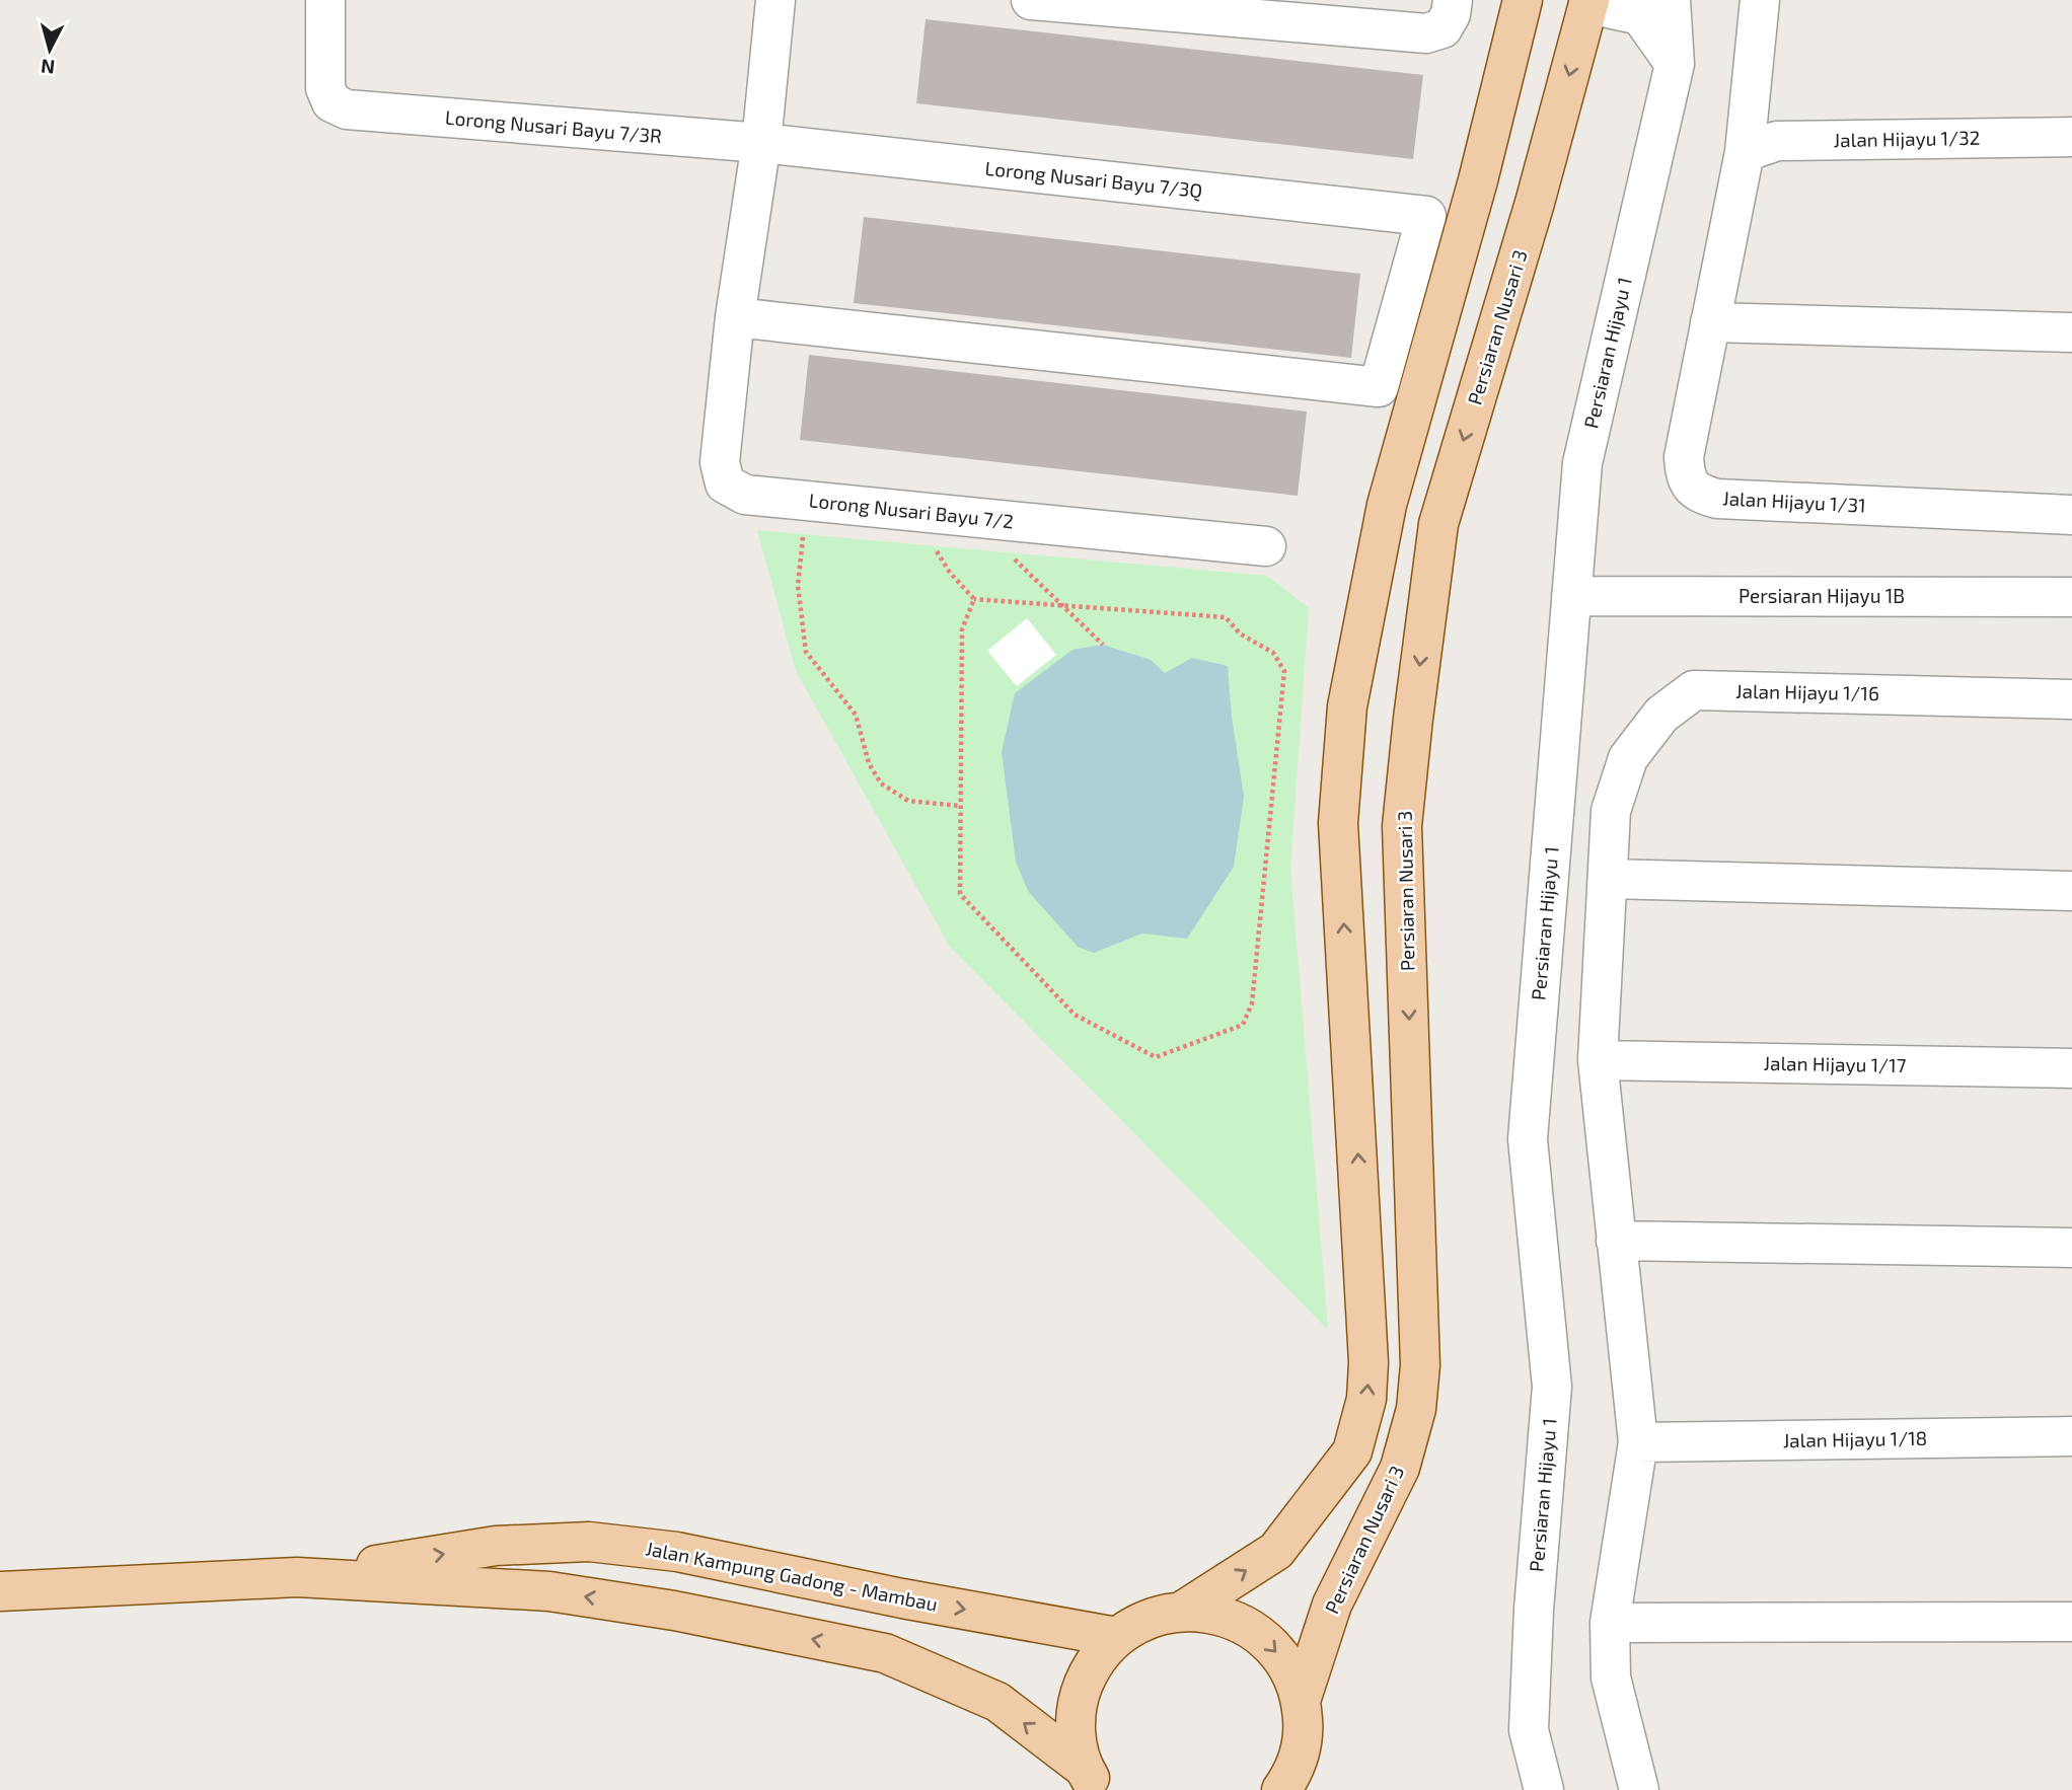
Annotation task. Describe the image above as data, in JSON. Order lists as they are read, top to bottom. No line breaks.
{"streets":{"main road":["Persiaran Nusari 3","Jalan Kampung Gadong - Mambau"],"street":["Lorong Nusari Bayu 7/3R","Jalan Hijayu 1/32","Lorong Nusari Bayu 7/3Q","Persiaran Hijayu 1","Jalan Hijayu 1/31","Lorong Nusari Bayu 7/2","Persiaran Hijayu 1B","Jalan Hijayu 1/16","Jalan Hijayu 1/17","Jalan Hijayu 1/18"]},"crossings":[["Lorong Nusari Bayu 7/3R","Lorong Nusari Bayu 7/3Q"],["Lorong Nusari Bayu 7/3R","Lorong Nusari Bayu 7/2"],["Jalan Hijayu 1/32","Jalan Hijayu 1/31"],["Lorong Nusari Bayu 7/3Q","Lorong Nusari Bayu 7/2"],["Persiaran Hijayu 1","Persiaran Hijayu 1B"],["Jalan Hijayu 1/16","Jalan Hijayu 1/17"],["Jalan Hijayu 1/16","Jalan Hijayu 1/18"]],"north":"bottom"}
